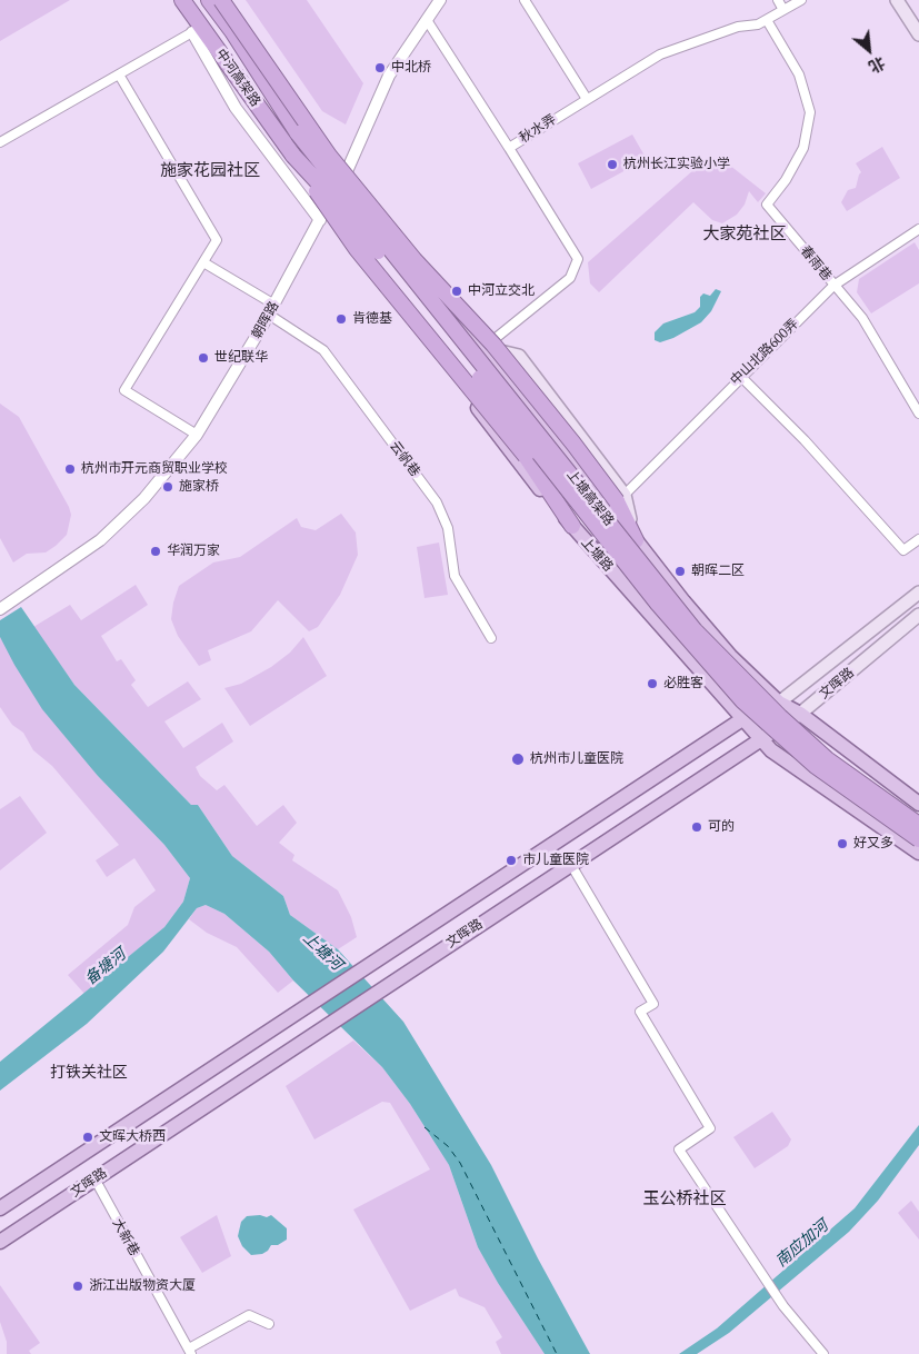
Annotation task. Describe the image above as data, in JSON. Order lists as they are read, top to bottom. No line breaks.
{"streets":{"highway":["中河高架路","上塘高架路"],"main road":["上塘路","文晖路"],"street":["秋水弄","春雨巷","朝晖路","中山北路600弄","云帆巷","大新巷"]},"crossings":[["中河高架路","上塘高架路"],["秋水弄","春雨巷"],["春雨巷","中山北路600弄"],["朝晖路","云帆巷"],["朝晖路","上塘路"],["上塘路","文晖路"],["文晖路","大新巷"]],"districts":["施家花园社区","大家苑社区","打铁关社区","玉公桥社区"],"water":["上塘河","备塘河","南应加河"],"places":["中北桥","杭州长江实验小学","中河立交北","肯德基","世纪联华","杭州市开元商贸职业学校","施家桥","华润万家","朝晖二区","必胜客","杭州市儿童医院","可的","好又多","市儿童医院","文晖大桥西","浙江出版物资大厦"],"north":"bottom right"}
